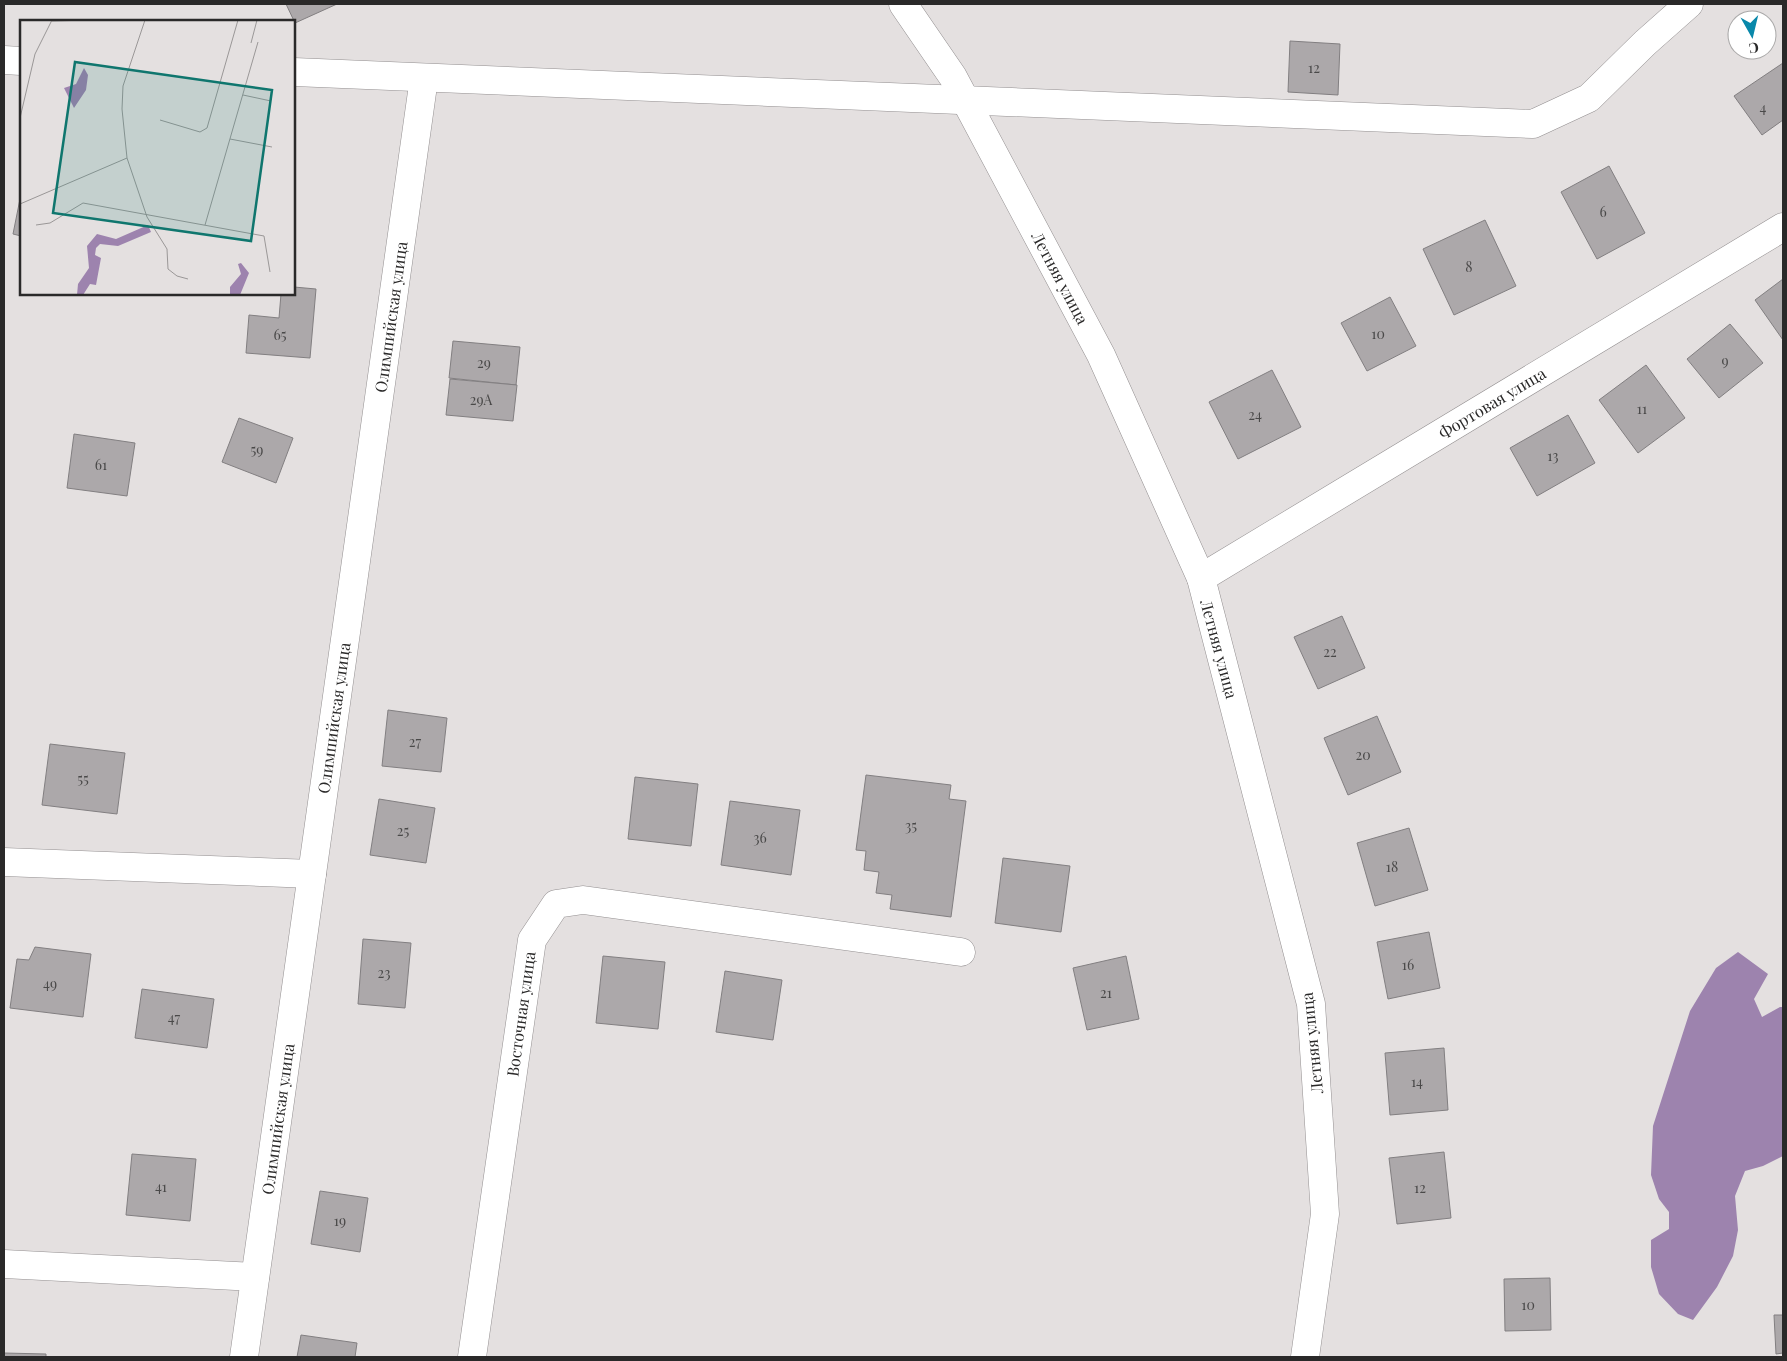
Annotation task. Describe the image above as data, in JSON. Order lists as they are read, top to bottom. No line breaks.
{"streets":{"street":["Летняя улица","Олимпийская улица","Фортовая улица","Восточная улица"]},"crossings":[["Летняя улица","Фортовая улица"]],"house_numbers":["12","4","6","8","10","65","9","29","29А","11","24","59","13","61","22","27","20","55","35","25","36","18","16","23","49","21","47","14","41","12","19","10"],"north":"bottom"}
